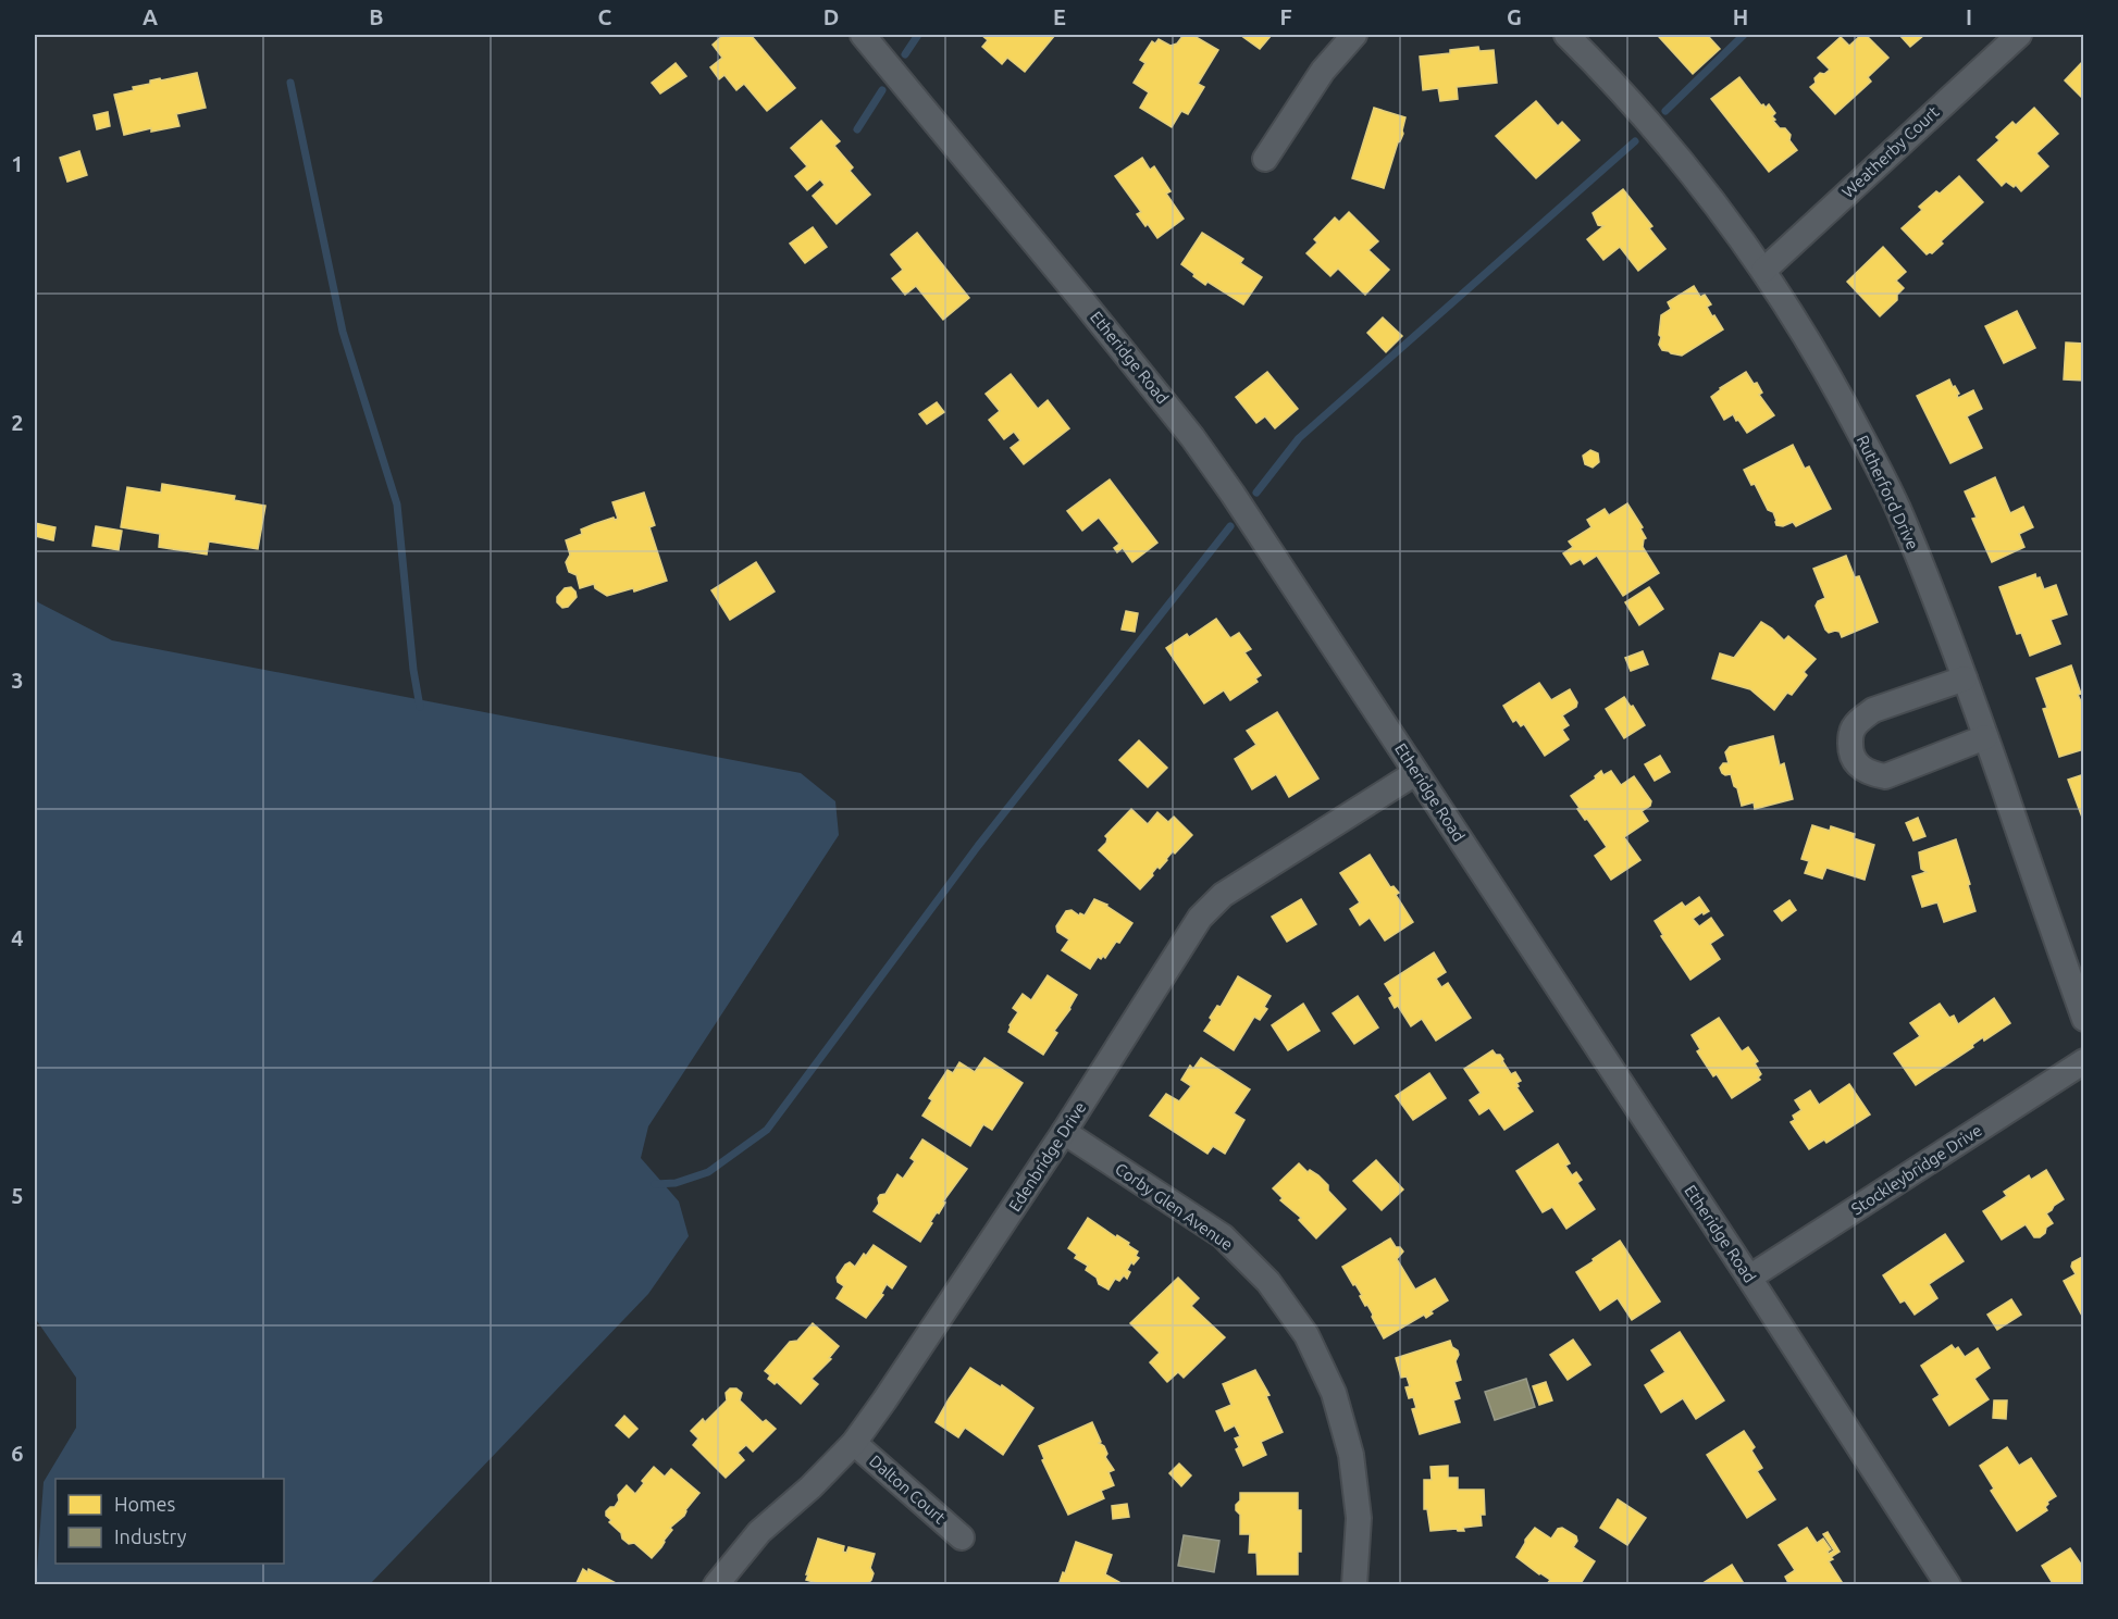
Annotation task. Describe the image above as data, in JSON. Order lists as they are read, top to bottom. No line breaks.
{"streets":{"street":["Weatherby Court","Etheridge Road","Rutherford Drive","Edenbridge Drive","Stockleybridge Drive","Corby Glen Avenue","Dalton Court"]},"crossings":[["Weatherby Court","Rutherford Drive"],["Etheridge Road","Edenbridge Drive"],["Etheridge Road","Stockleybridge Drive"],["Edenbridge Drive","Corby Glen Avenue"],["Edenbridge Drive","Dalton Court"]],"legend":["Homes","Industry"],"grid":{"columns":["A","B","C","D","E","F","G","H","I"],"rows":["1","2","3","4","5","6"]}}
